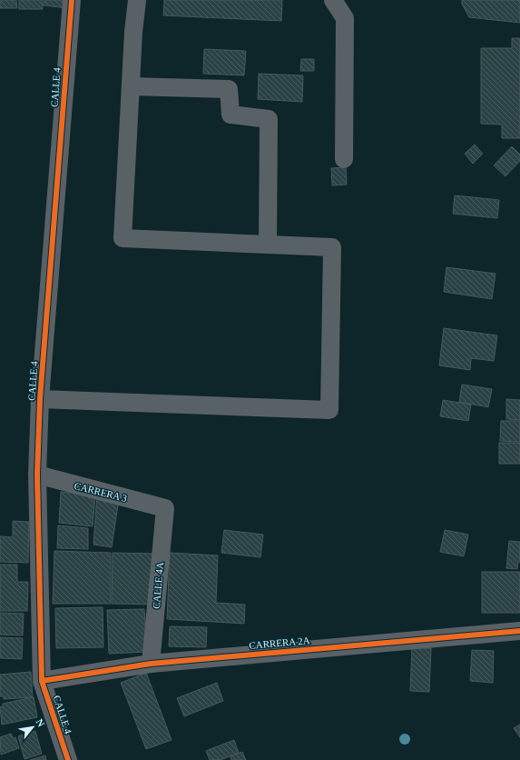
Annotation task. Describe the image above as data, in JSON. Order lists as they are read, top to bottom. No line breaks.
{"streets":{"street":["CALLE 4","CARRERA 3","CALLE 4A","CARRERA 2A"]},"crossings":[["CALLE 4","CARRERA 3"],["CALLE 4","CARRERA 2A"],["CARRERA 3","CALLE 4A"],["CALLE 4A","CARRERA 2A"]],"north":"top right"}
